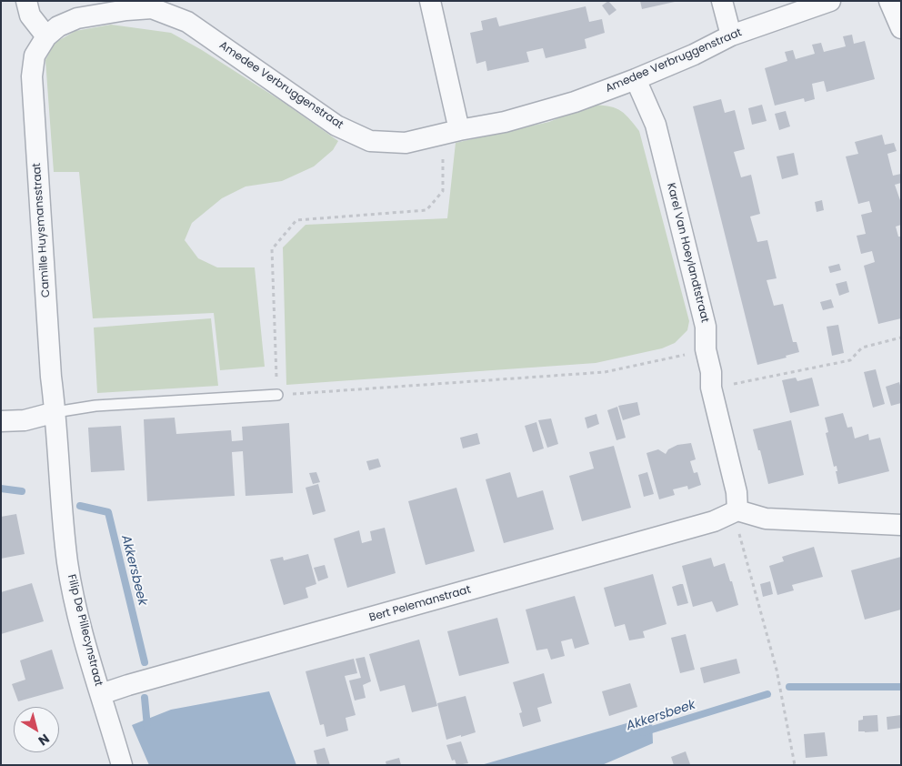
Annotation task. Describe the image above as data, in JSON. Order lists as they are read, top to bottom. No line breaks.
{"streets":{"street":["Amedee Verbruggenstraat","Camille Huysmansstraat","Karel Van Hoeylandtstraat","Bert Pelemanstraat","Filip De Pillecynstraat"]},"crossings":[["Amedee Verbruggenstraat","Camille Huysmansstraat"],["Amedee Verbruggenstraat","Karel Van Hoeylandtstraat"],["Camille Huysmansstraat","Filip De Pillecynstraat"],["Karel Van Hoeylandtstraat","Bert Pelemanstraat"],["Bert Pelemanstraat","Filip De Pillecynstraat"]],"water":["Akkersbeek"],"north":"bottom right"}
